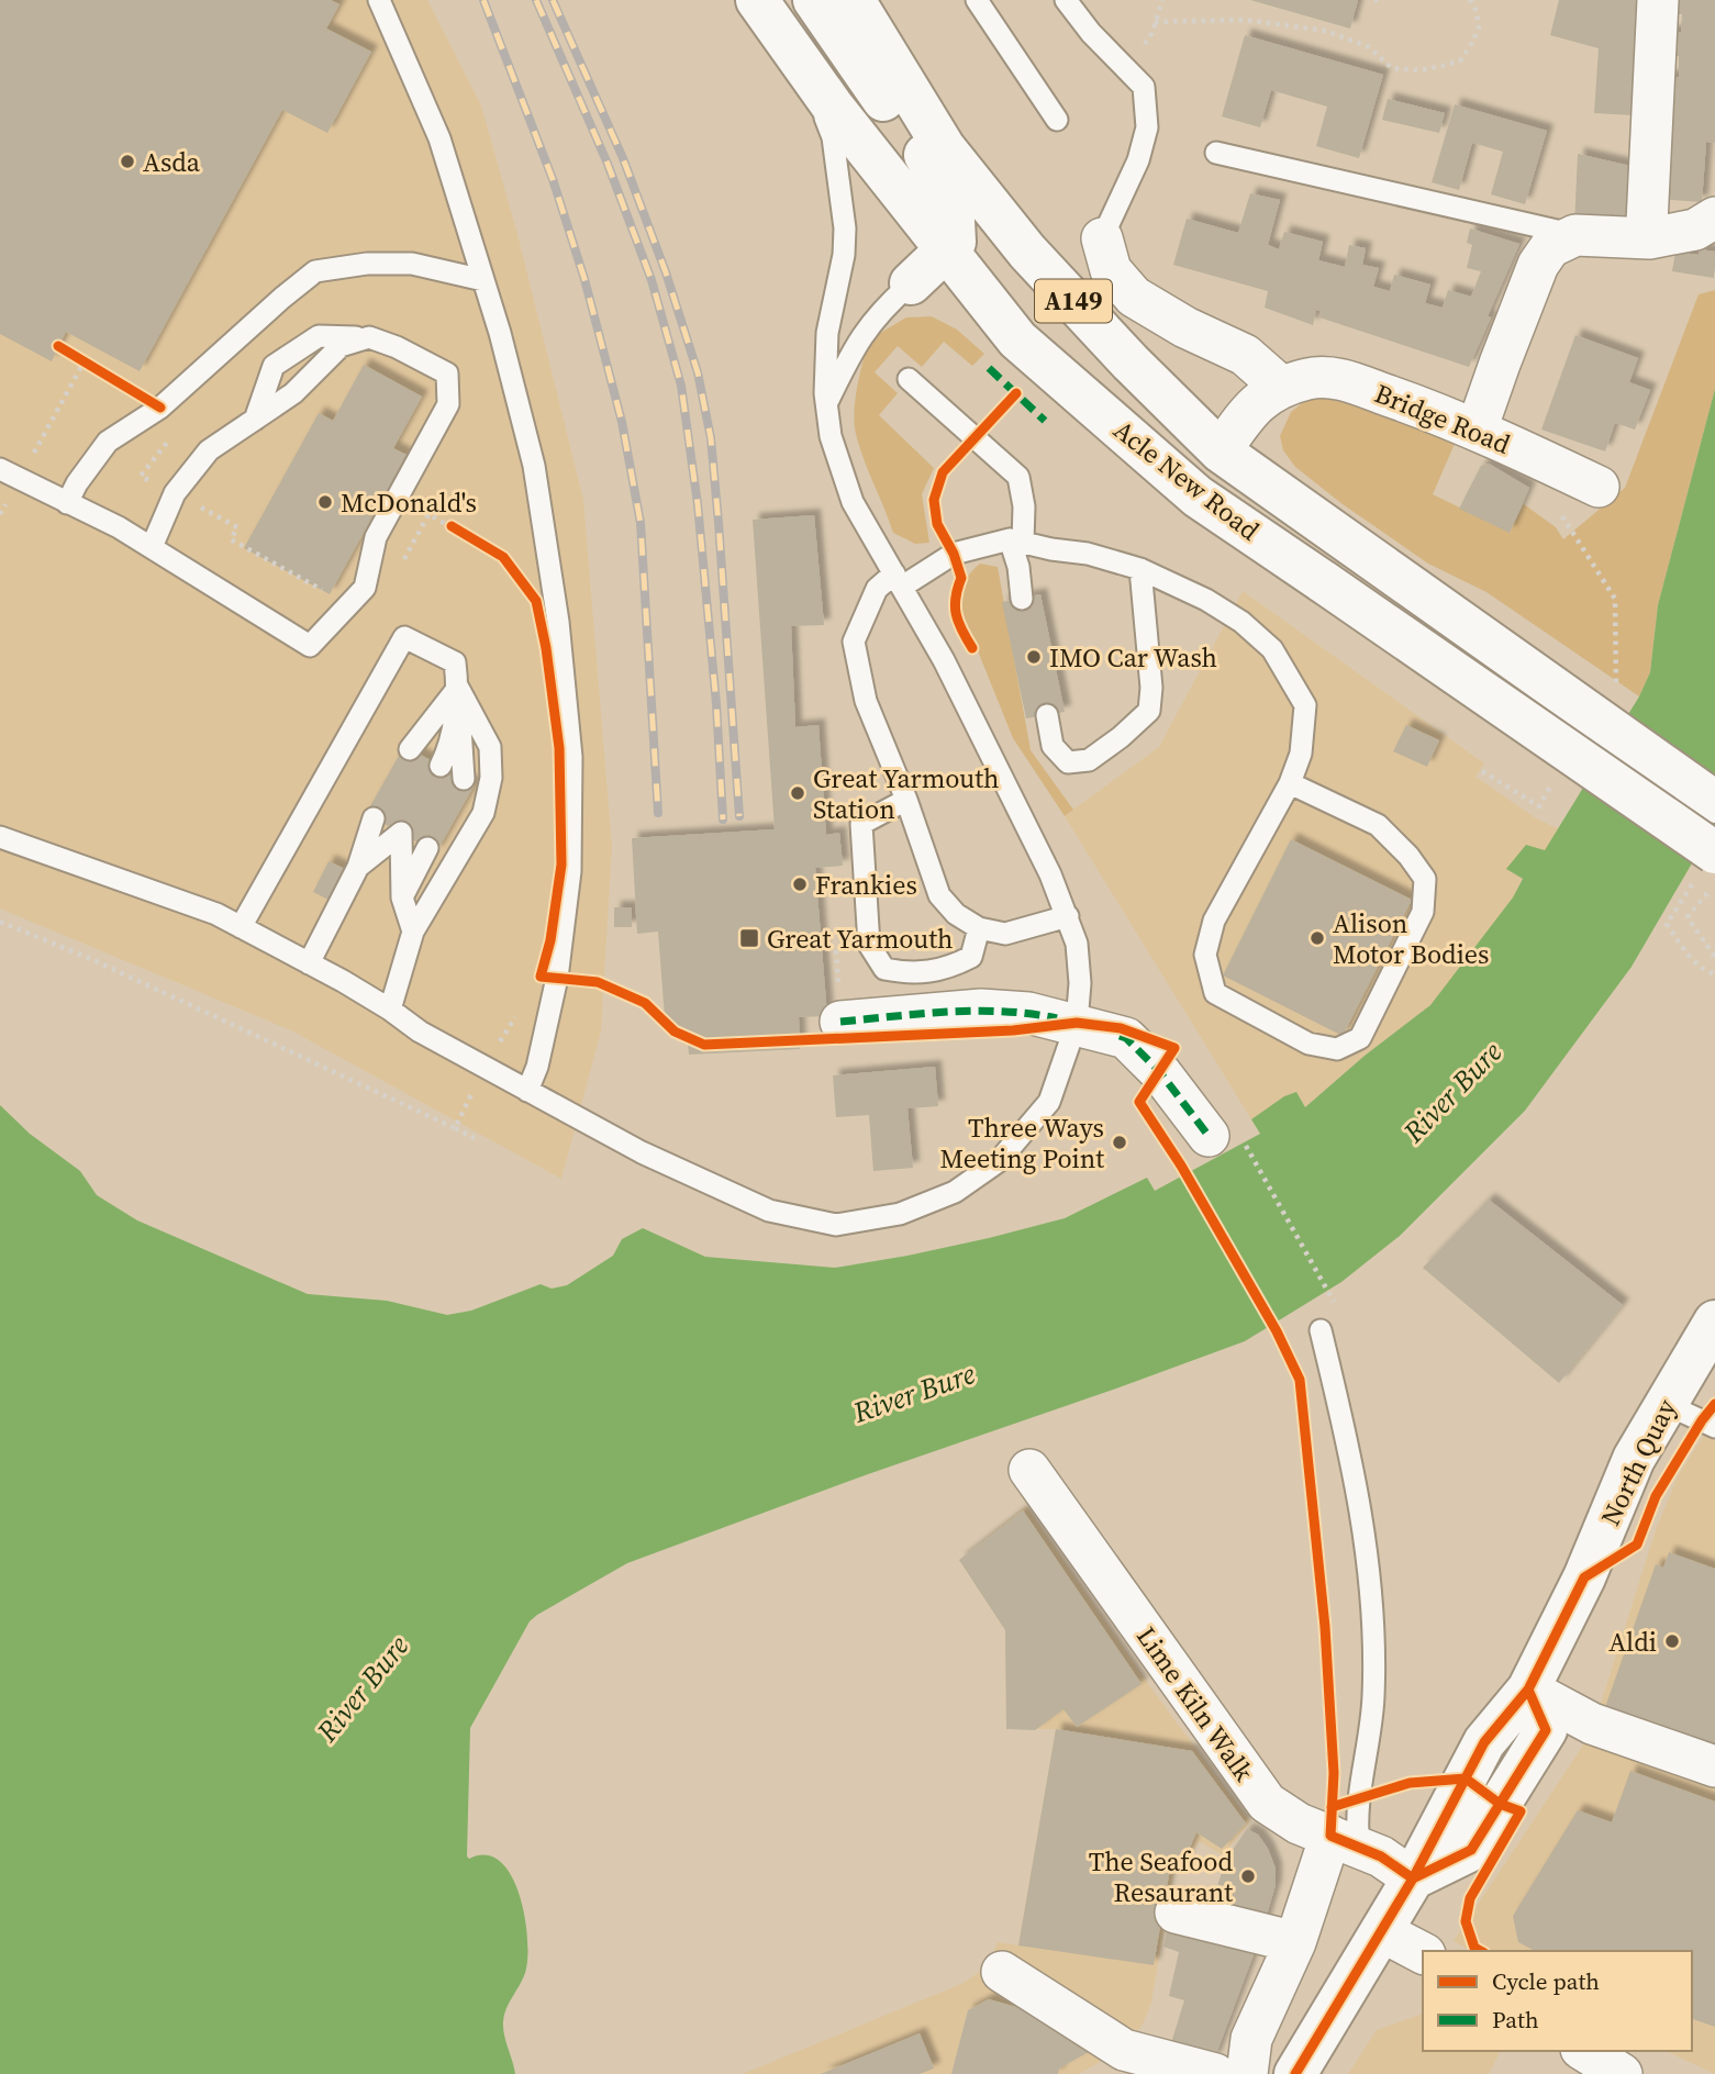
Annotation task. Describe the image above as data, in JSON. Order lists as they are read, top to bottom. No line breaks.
{"streets":{"main road":["A149","Acle New Road","North Quay"],"street":["Bridge Road","Lime Kiln Walk"]},"crossings":[["A149","Acle New Road"],["Bridge Road","Acle New Road"],["North Quay","Lime Kiln Walk"]],"water":["River Bure"],"places":{"other":["Asda","McDonald's","IMO Car Wash","Great Yarmouth Station","Frankies","Alison Motor Bodies","Three Ways Meeting Point","Aldi","The Seafood Resaurant"],"transit":["Great Yarmouth"]},"legend":["Cycle path","Path"]}
